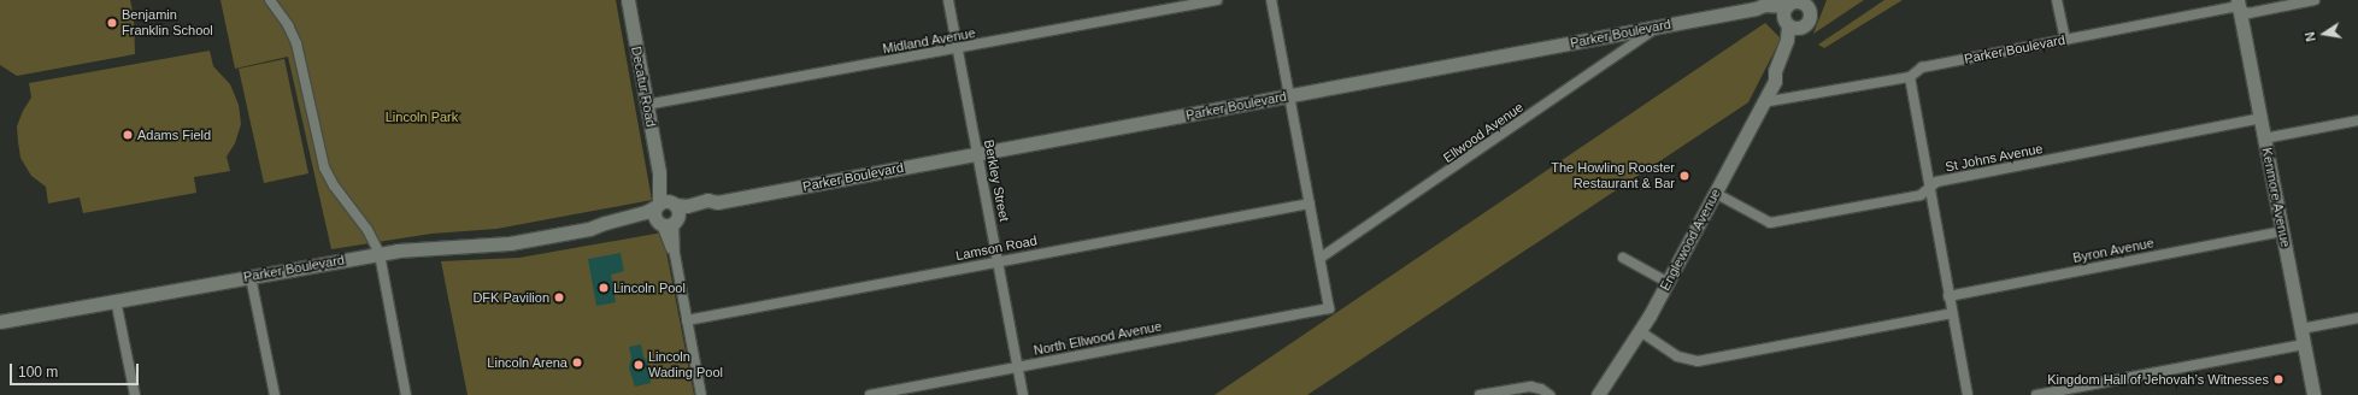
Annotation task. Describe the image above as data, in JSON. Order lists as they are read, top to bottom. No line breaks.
{"streets":{"street":["Parker Boulevard","Midland Avenue","Decatur Road","Ellwood Avenue","St Johns Avenue","Berkley Street","Kenmore Avenue","Englewood Avenue","Lamson Road","Byron Avenue","North Ellwood Avenue"]},"crossings":[["Parker Boulevard","Decatur Road"],["Parker Boulevard","Ellwood Avenue"],["Parker Boulevard","Berkley Street"],["Parker Boulevard","Kenmore Avenue"],["Parker Boulevard","Englewood Avenue"],["Midland Avenue","Decatur Road"],["Midland Avenue","Berkley Street"],["Ellwood Avenue","North Ellwood Avenue"],["St Johns Avenue","Kenmore Avenue"],["St Johns Avenue","Englewood Avenue"],["Berkley Street","Lamson Road"],["Berkley Street","North Ellwood Avenue"],["Kenmore Avenue","Byron Avenue"]],"parks":["Lincoln Park"],"places":["Benjamin Franklin School","Adams Field","The Howling Rooster Restaurant & Bar","Lincoln Pool","DFK Pavilion","Lincoln Arena","Lincoln Wading Pool","Kingdom Hall of Jehovah’s Witnesses"],"scale_bar":"100 m","north":"left"}
